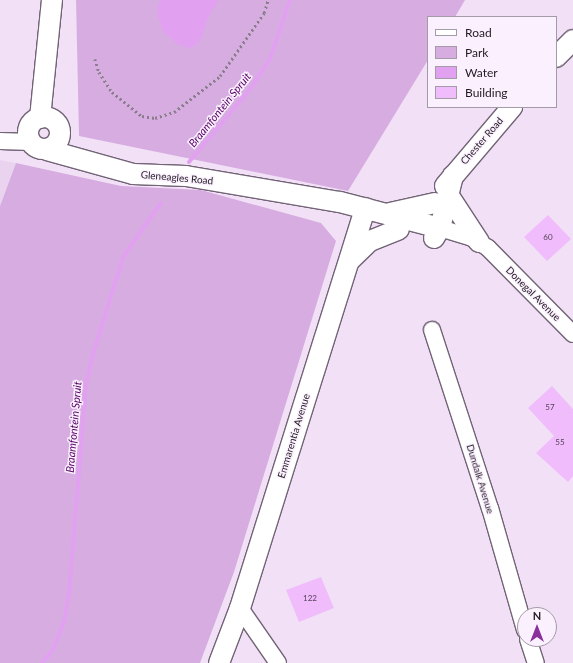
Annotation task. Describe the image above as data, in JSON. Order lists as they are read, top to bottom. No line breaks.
{"streets":{"street":["Chester Road","Gleneagles Road","Donegal Avenue","Emmarentia Avenue","Dundalk Avenue"]},"crossings":[["Chester Road","Gleneagles Road"],["Gleneagles Road","Emmarentia Avenue"]],"water":["Braamfontein Spruit"],"house_numbers":["60","57","55","122"],"legend":["Road","Park","Water","Building"],"north":"top"}
